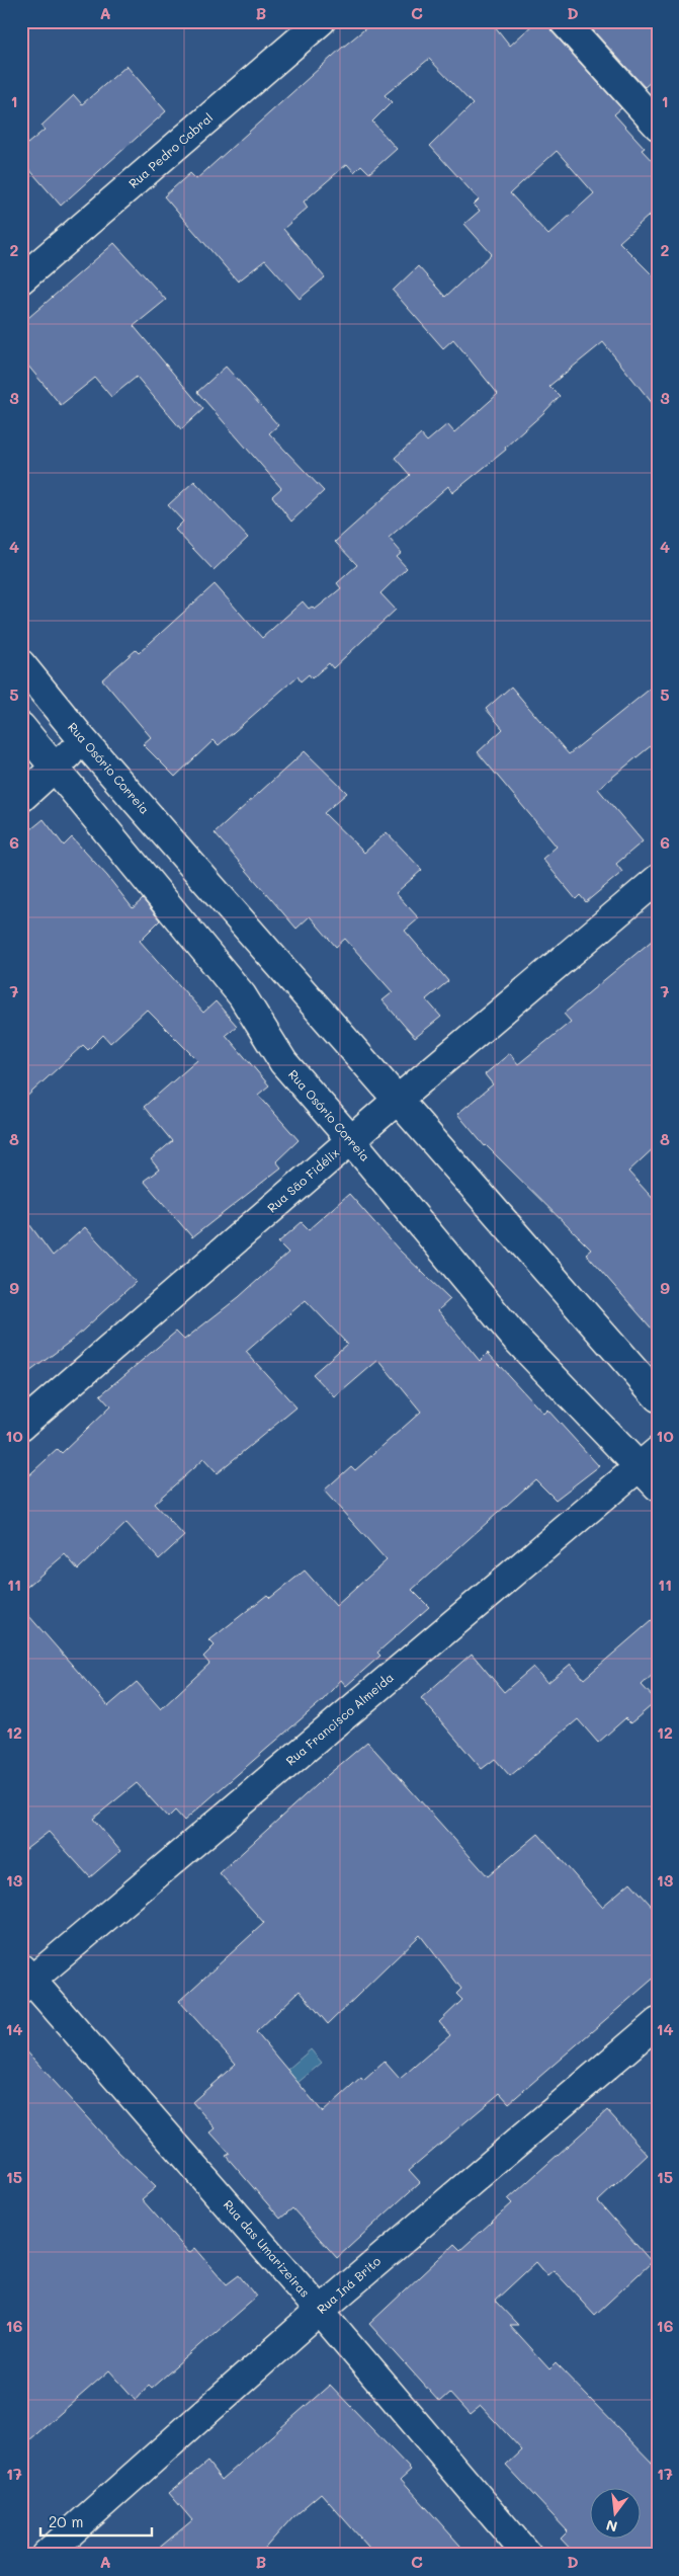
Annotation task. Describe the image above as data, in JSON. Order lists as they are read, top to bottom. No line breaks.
{"streets":{"street":["Rua Pedro Cabral","Rua Osório Correia","Rua São Fidélix","Rua Francisco Almeida","Rua das Umarizeiras","Rua Iná Brito"]},"crossings":[["Rua Osório Correia","Rua São Fidélix"],["Rua Osório Correia","Rua Francisco Almeida"],["Rua Francisco Almeida","Rua das Umarizeiras"],["Rua das Umarizeiras","Rua Iná Brito"]],"scale_bar":"20 m","north":"bottom","grid":{"columns":["A","B","C","D"],"rows":["1","2","3","4","5","6","7","8","9","10","11","12","13","14","15","16","17"]}}
